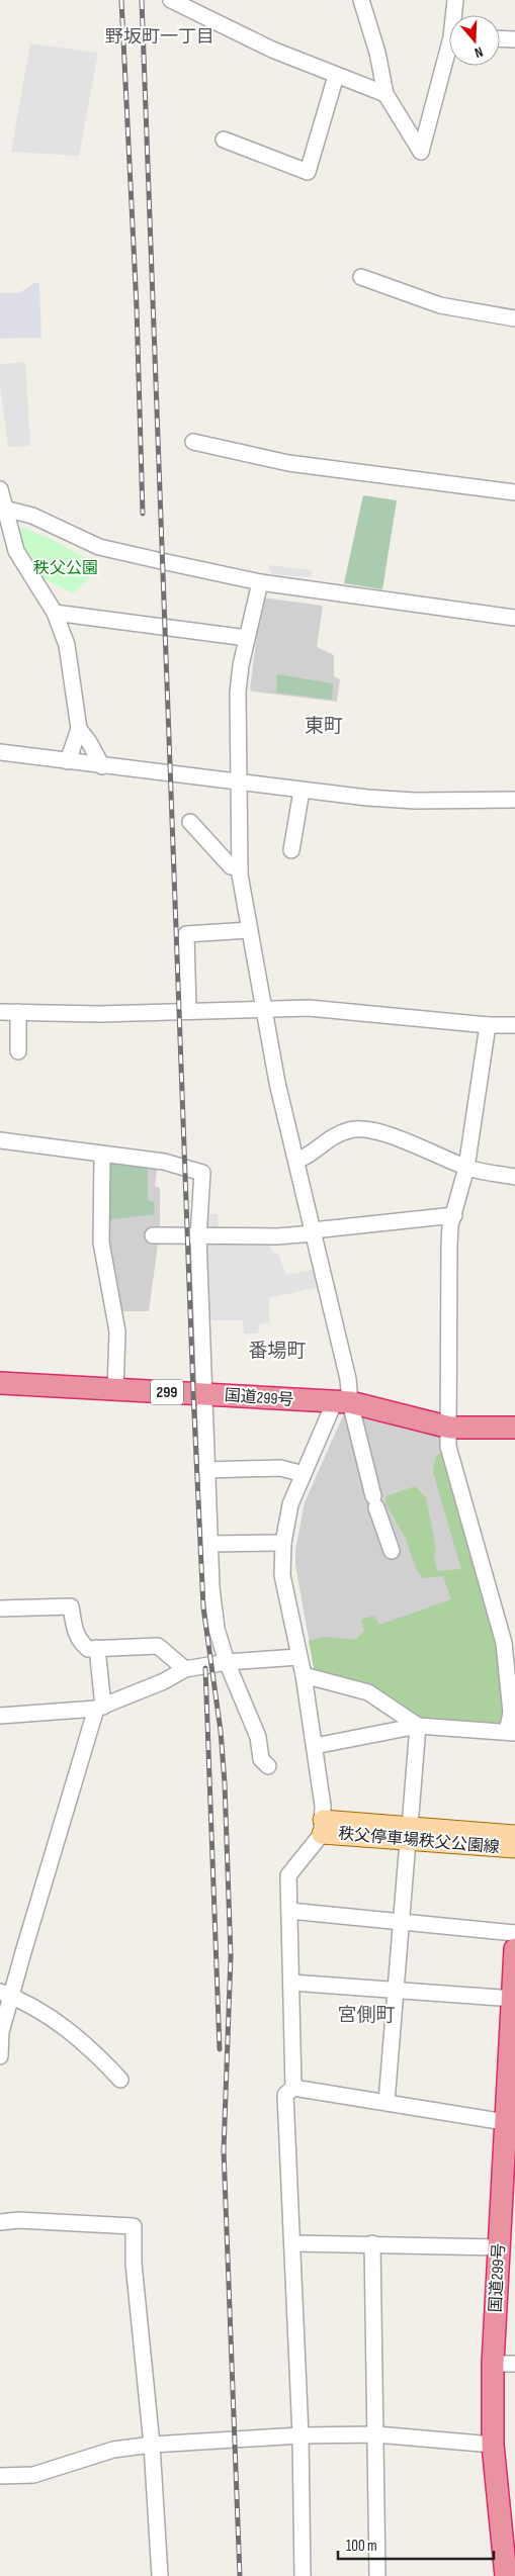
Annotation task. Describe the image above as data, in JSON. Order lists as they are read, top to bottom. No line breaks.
{"streets":{"highway":["299","国道299号"],"main road":["秩父停車場秩父公園線"]},"districts":["野坂町一丁目","東町","番場町","宮側町"],"parks":["秩父公園"],"scale_bar":"100 m","north":"bottom"}
